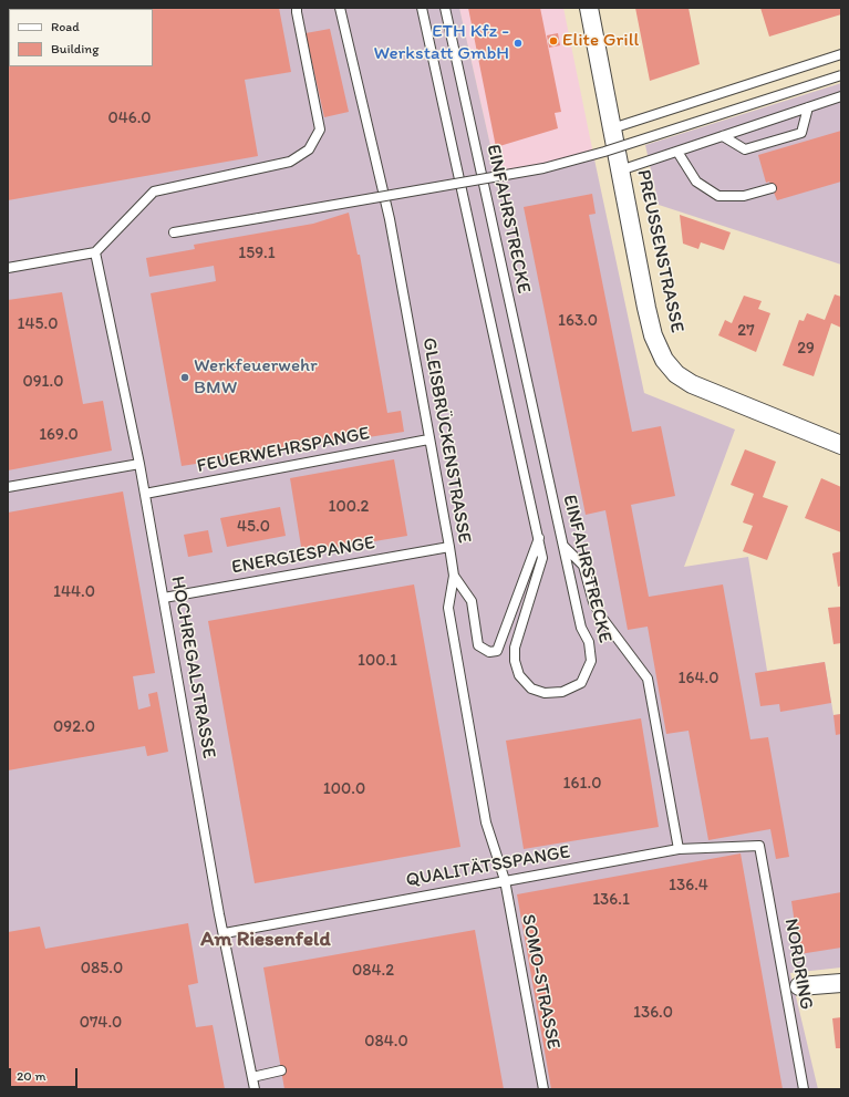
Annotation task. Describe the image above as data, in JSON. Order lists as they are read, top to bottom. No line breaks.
{"streets":{"street":["PREUSSENSTRASSE"],"lane":["EINFAHRSTRECKE","GLEISBRÜCKENSTRASSE","FEUERWEHRSPANGE","ENERGIESPANGE","HOCHREGALSTRASSE","QUALITÄTSSPANGE","NORDRING","SOMO-STRASSE"]},"crossings":[["GLEISBRÜCKENSTRASSE","FEUERWEHRSPANGE"],["GLEISBRÜCKENSTRASSE","ENERGIESPANGE"],["GLEISBRÜCKENSTRASSE","QUALITÄTSSPANGE"],["GLEISBRÜCKENSTRASSE","SOMO-STRASSE"],["FEUERWEHRSPANGE","HOCHREGALSTRASSE"],["ENERGIESPANGE","HOCHREGALSTRASSE"],["HOCHREGALSTRASSE","QUALITÄTSSPANGE"],["QUALITÄTSSPANGE","NORDRING"],["QUALITÄTSSPANGE","SOMO-STRASSE"]],"districts":["Am Riesenfeld"],"places":["Elite Grill","ETH Kfz - Werkstatt GmbH","Werkfeuerwehr BMW"],"house_numbers":["046.0","159.1","163.0","145.0","27","29","091.0","169.0","100.2","45.0","144.0","100.1","164.0","092.0","161.0","100.0","136.4","136.1","085.0","084.2","136.0","074.0","084.0"],"legend":["Road","Building"],"scale_bar":"20 m"}
